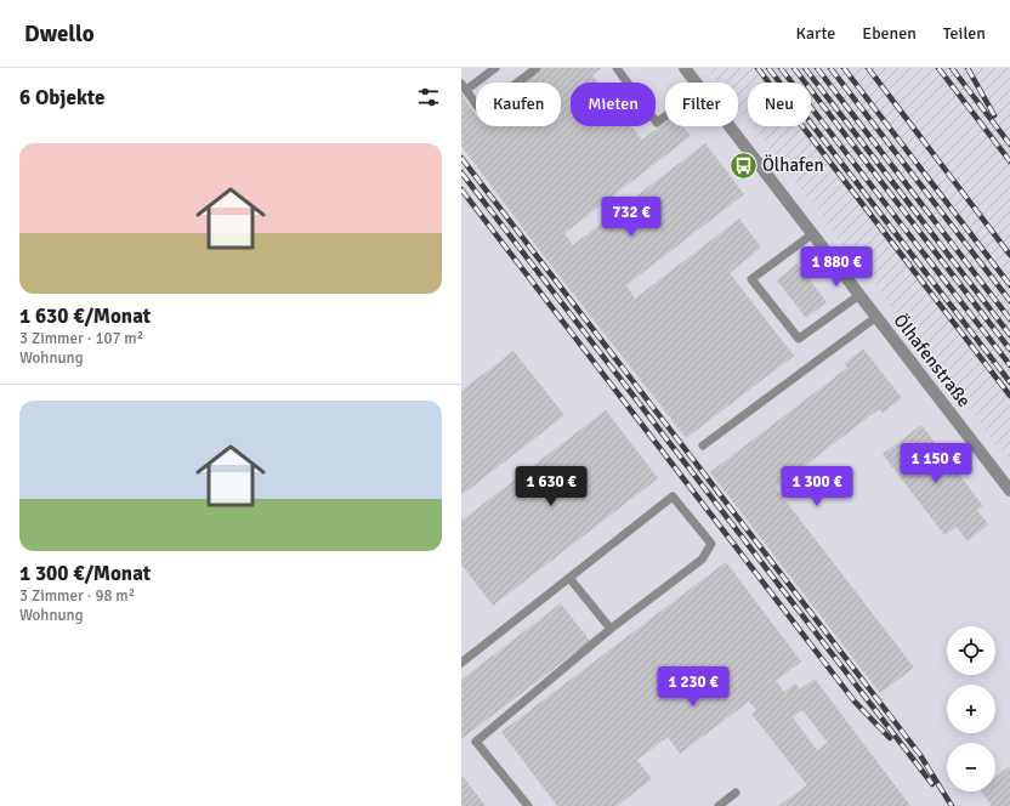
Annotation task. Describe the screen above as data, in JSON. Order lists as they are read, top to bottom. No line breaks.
{"streets":{"street":["Ölhafenstraße"]},"places":{"bus stop":["Ölhafen"]},"page":{"header":"Dwello","nav":["Karte","Ebenen","Teilen"],"heading":"6 Objekte","chip":["Kaufen","Mieten","Filter","Neu"],"list":[{"name":"1 630 €/Monat","note":"3 Zimmer · 107 m² · Wohnung"},{"name":"1 300 €/Monat","note":"3 Zimmer · 98 m² · Wohnung"}],"price":["732 €","1 880 €","1 150 €","1 630 €","1 300 €","1 230 €"],"map_buttons":["+","−"]}}
